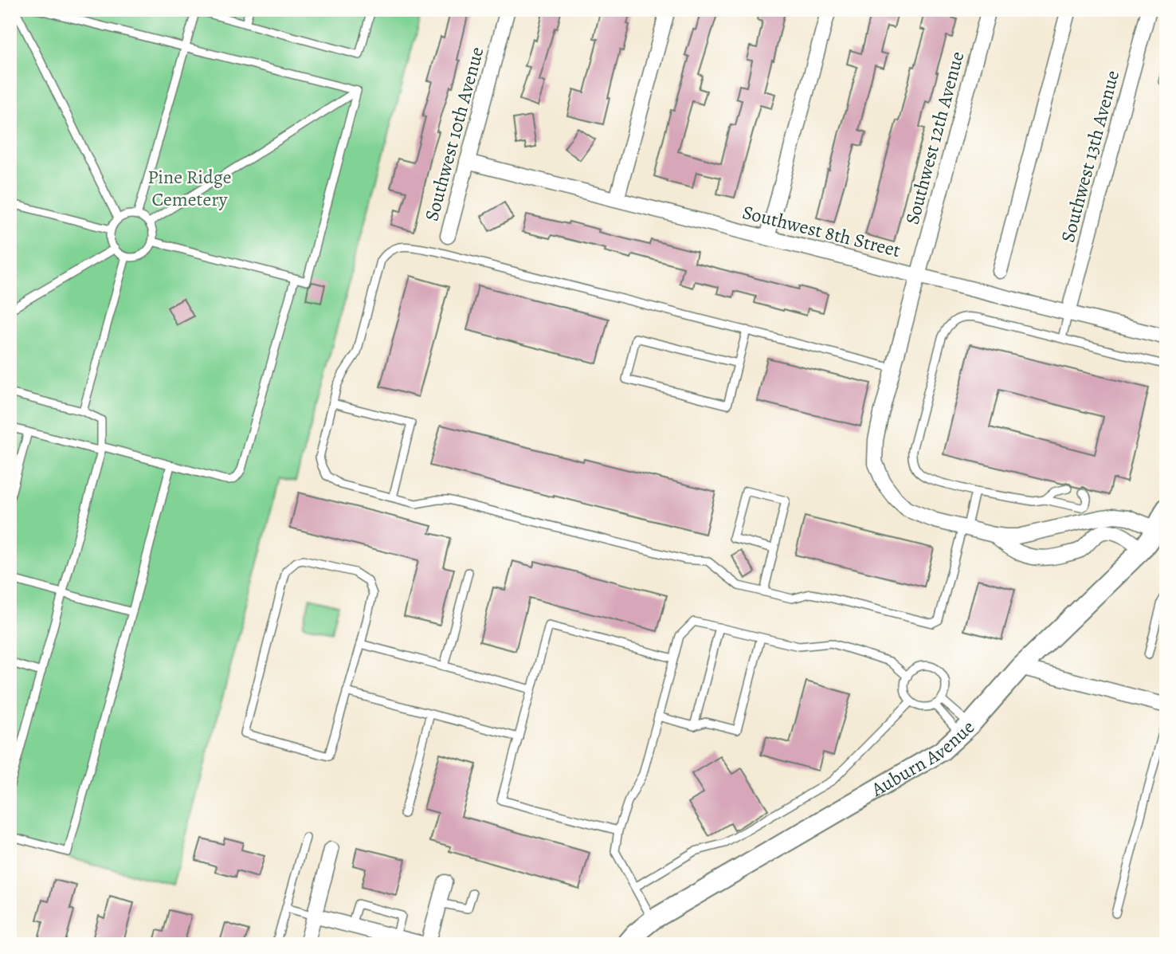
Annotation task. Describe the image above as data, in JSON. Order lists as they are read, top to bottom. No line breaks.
{"streets":{"street":["Southwest 10th Avenue","Southwest 12th Avenue","Southwest 13th Avenue","Southwest 8th Street","Auburn Avenue"]},"crossings":[["Southwest 10th Avenue","Southwest 8th Street"],["Southwest 12th Avenue","Southwest 8th Street"],["Southwest 13th Avenue","Southwest 8th Street"]],"parks":["Pine Ridge Cemetery"]}
